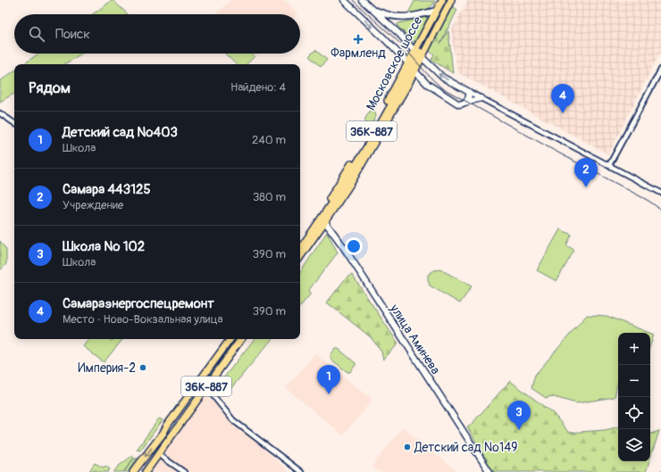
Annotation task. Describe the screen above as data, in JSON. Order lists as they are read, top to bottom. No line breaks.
{"streets":{"main road":["Московское шоссе","36К-887","улица Аминева"]},"crossings":[["Московское шоссе","улица Аминева"]],"places":{"health":["Фармленд"],"other":["Империя-2","Детский сад №149"]},"page":{"search":"Поиск","heading":["Рядом","Найдено: 4"],"pins":["4","2","1","3"],"list":[{"mark":"1","name":"Детский сад №403","note":"Школа","value":"240 m"},{"mark":"2","name":"Самара 443125","note":"Учреждение","value":"380 m"},{"mark":"3","name":"Школа № 102","note":"Школа","value":"390 m"},{"mark":"4","name":"Самараэнергоспецремонт","note":"Место · Ново-Вокзальная улица","value":"390 m"}],"map_buttons":["+","−"]}}
